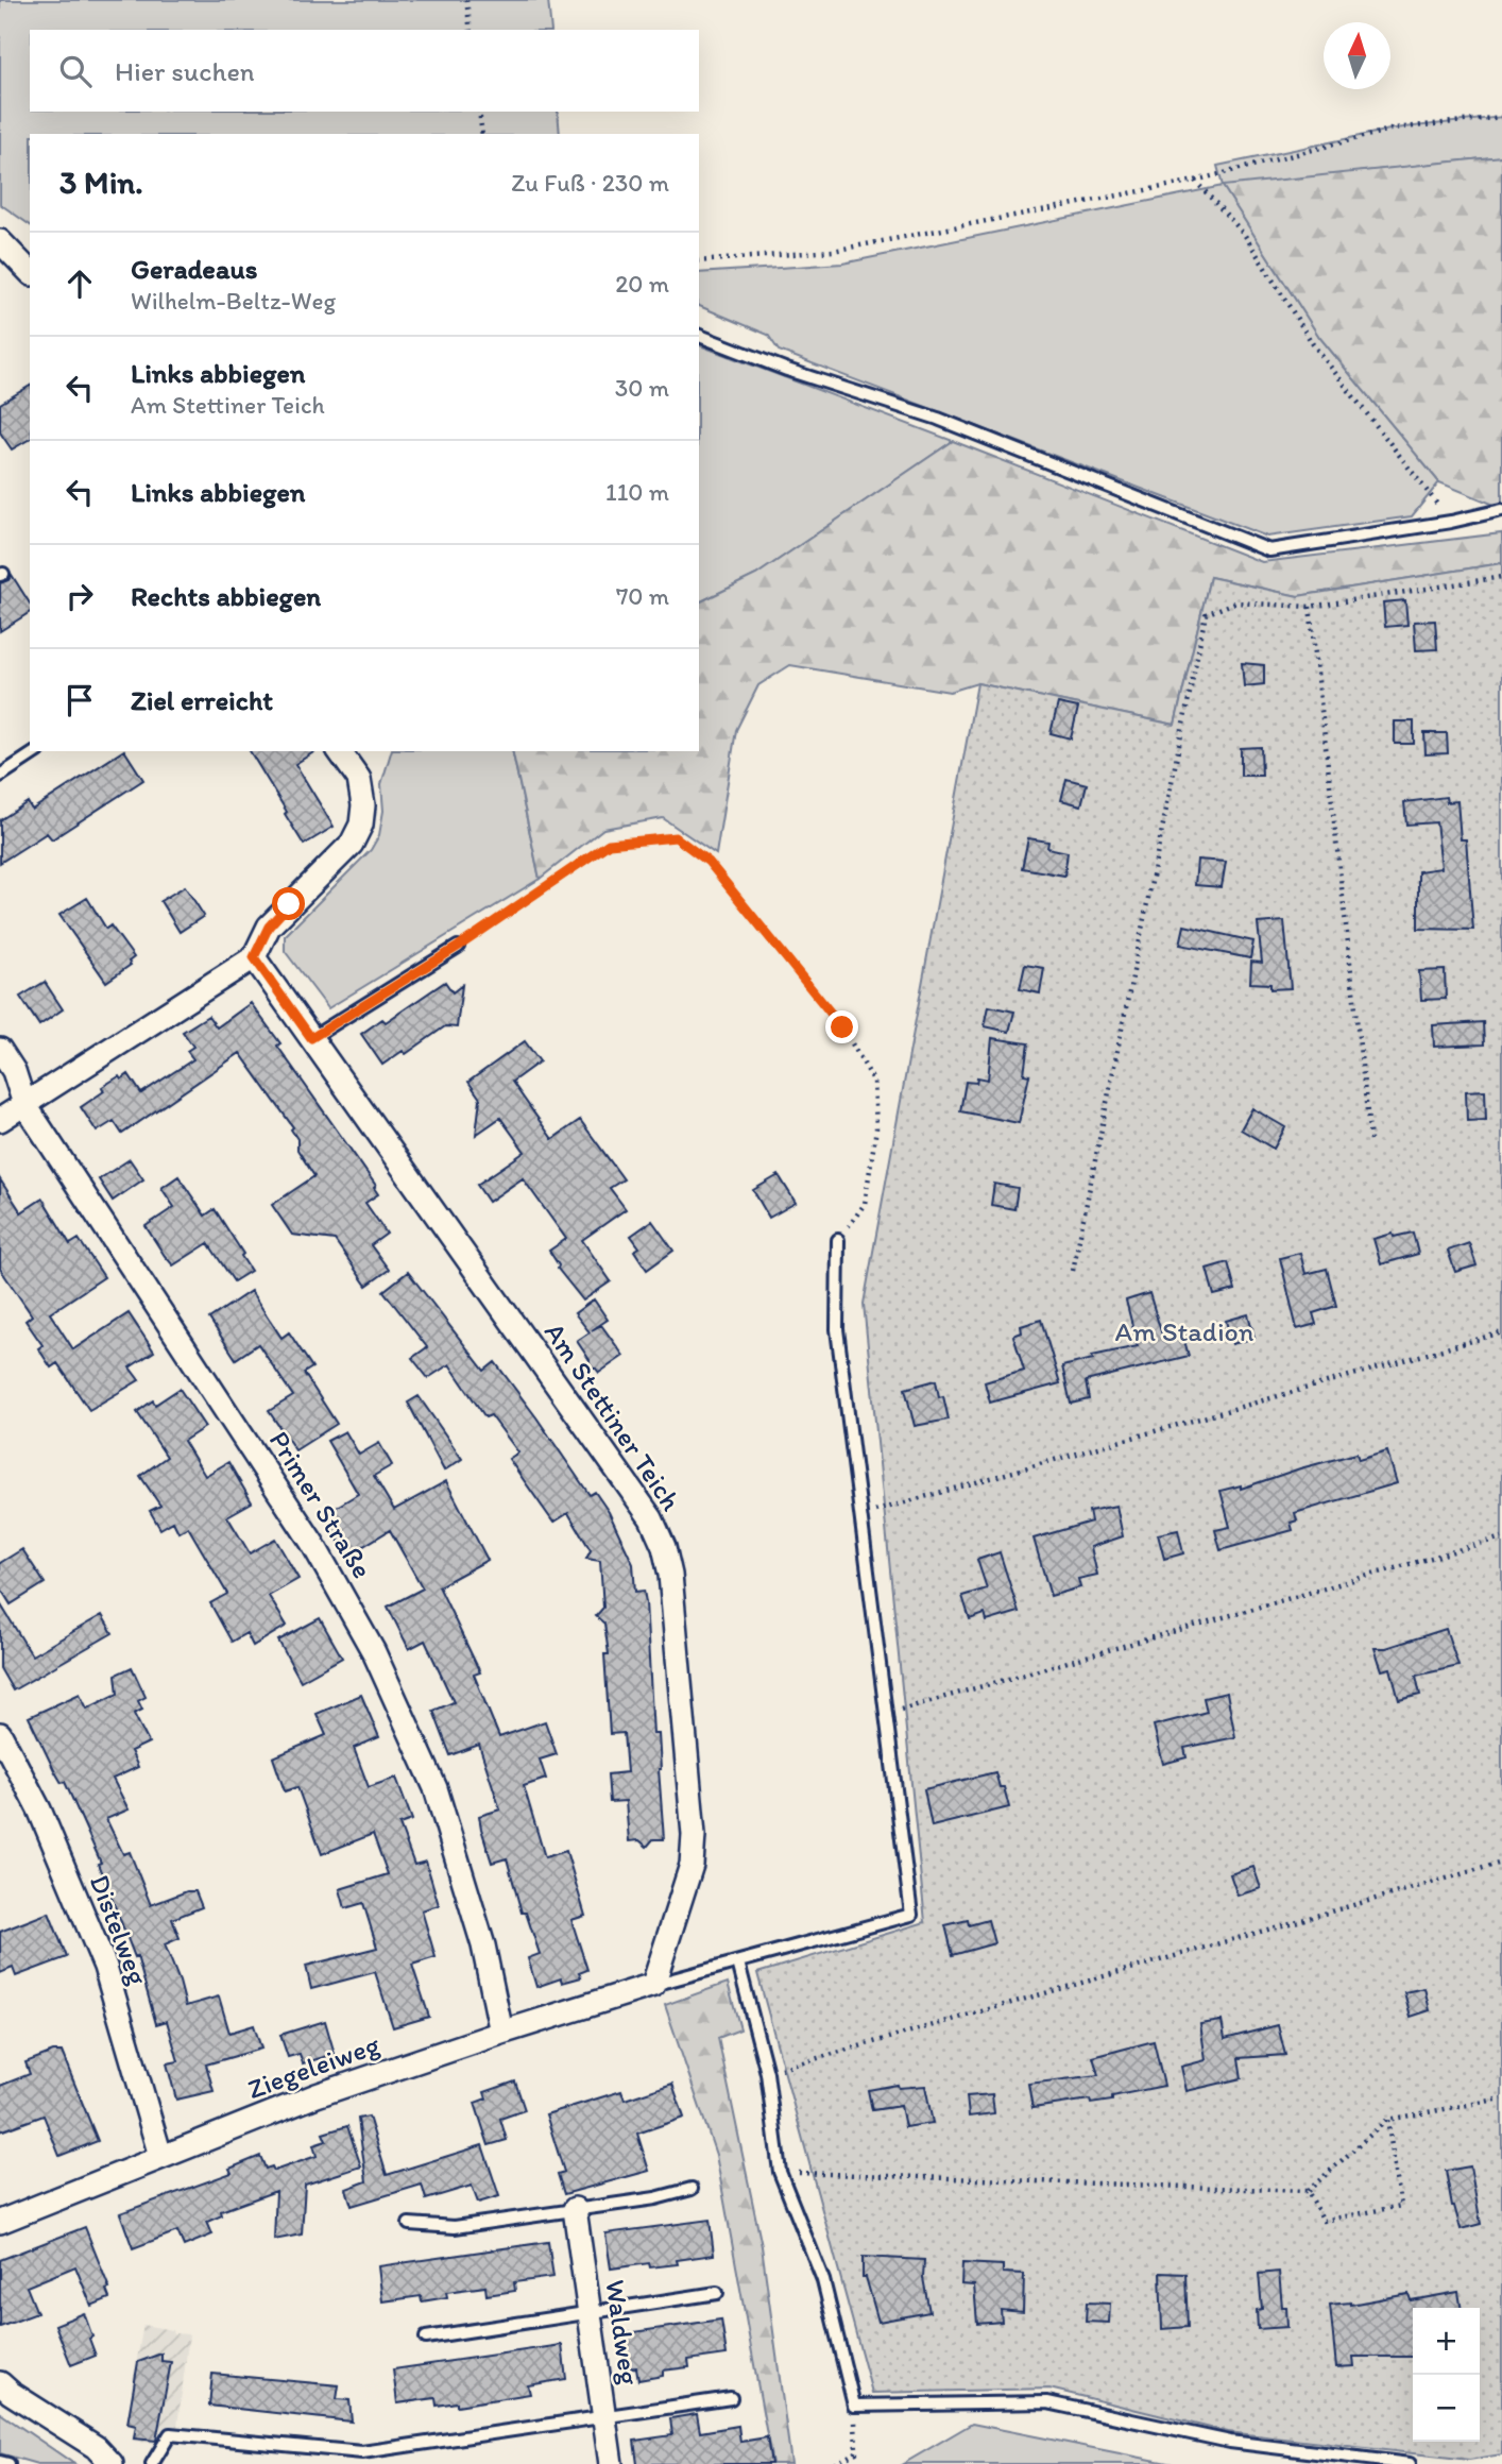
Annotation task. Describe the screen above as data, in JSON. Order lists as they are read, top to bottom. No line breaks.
{"streets":{"street":["Am Stettiner Teich","Primer Straße","Distelweg","Ziegeleiweg","Waldweg"]},"crossings":[["Am Stettiner Teich","Ziegeleiweg"],["Primer Straße","Ziegeleiweg"],["Distelweg","Ziegeleiweg"]],"parks":["Am Stadion"],"north":"top","page":{"search":"Hier suchen","heading":["3 Min.","Zu Fuß · 230 m"],"list":[["Geradeaus","Wilhelm-Beltz-Weg","20 m"],["Links abbiegen","Am Stettiner Teich","30 m"],["Links abbiegen","110 m"],["Rechts abbiegen","70 m"],"Ziel erreicht"],"map_buttons":["+","−"]}}
